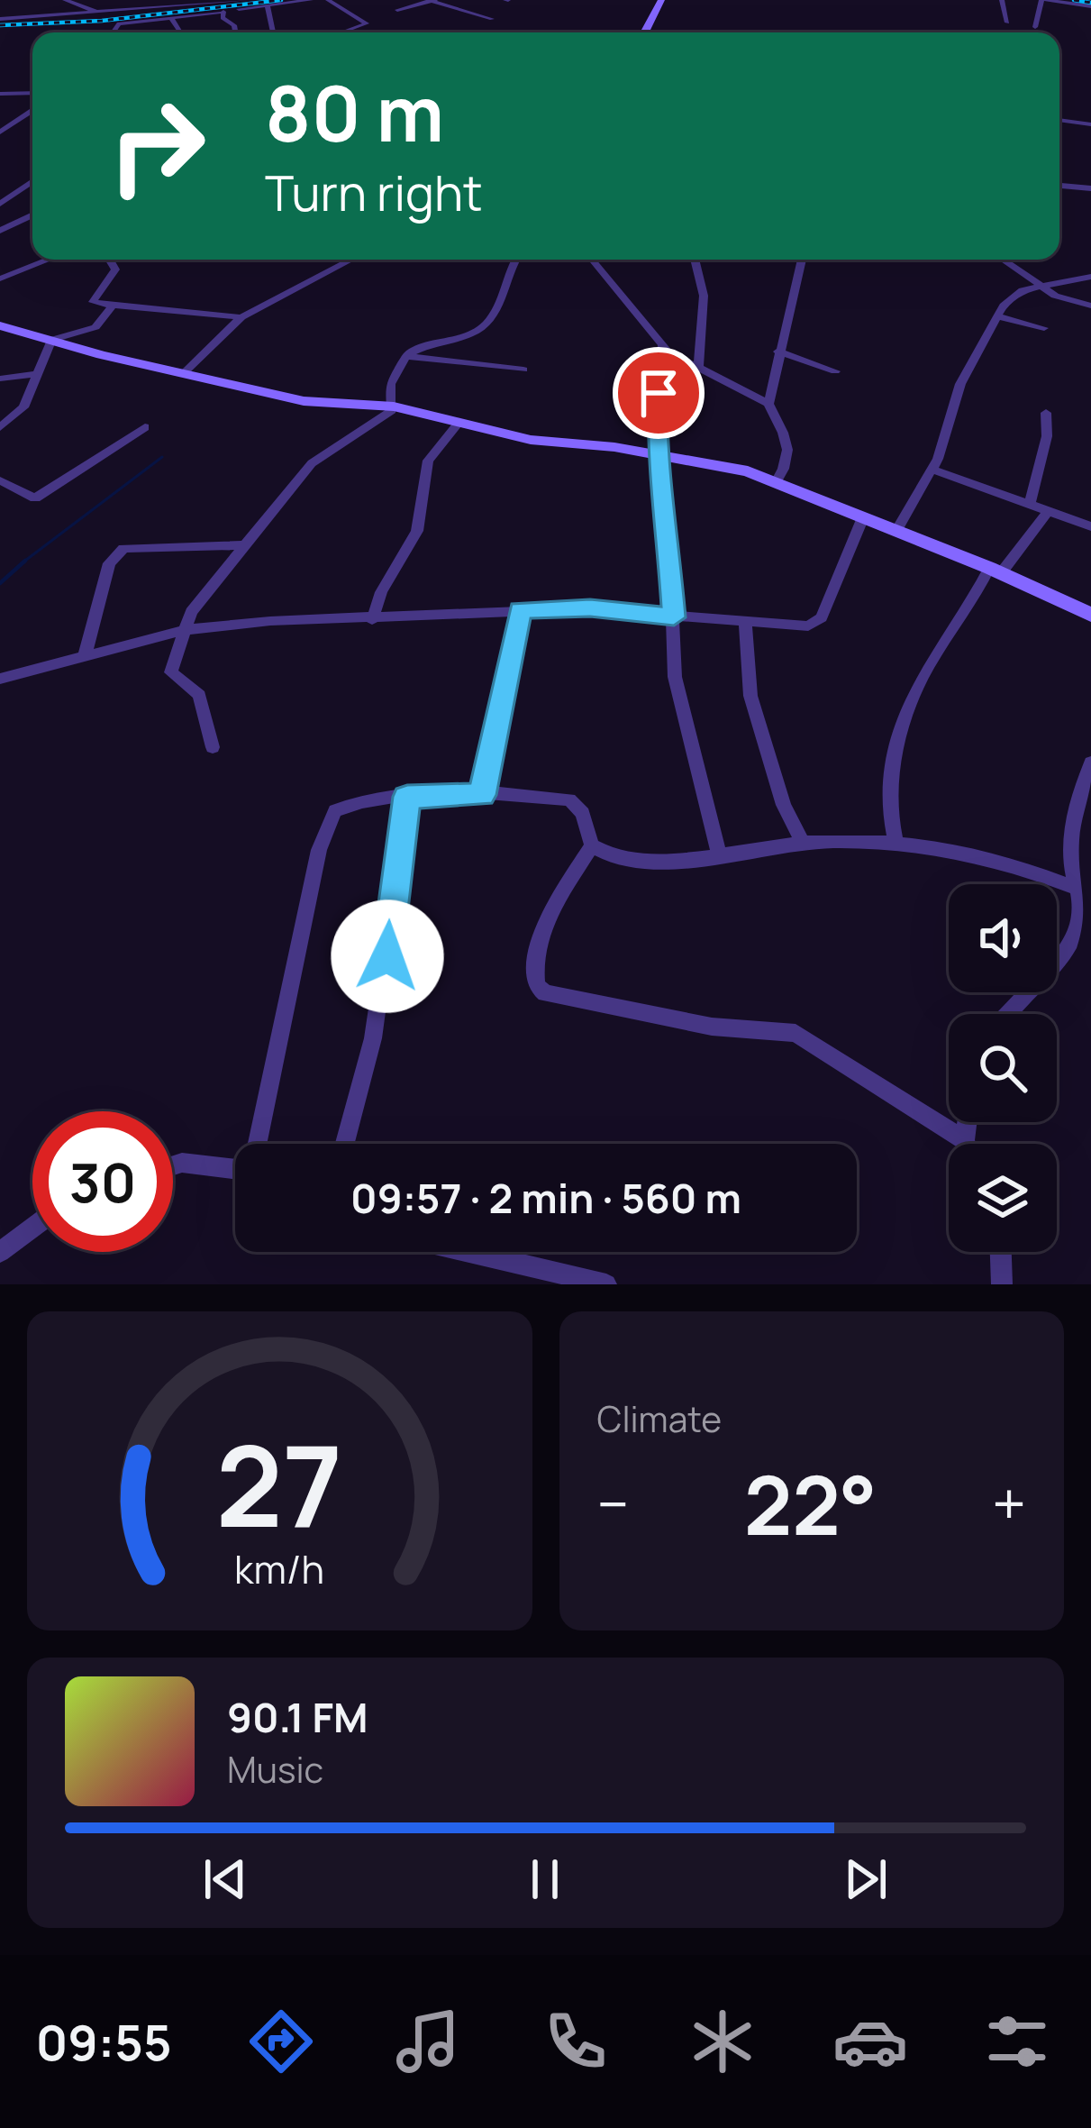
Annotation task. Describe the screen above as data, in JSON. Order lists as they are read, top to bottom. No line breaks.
{"page":{"turn":["80 m","Turn right"],"limit":"30","trip":"09:57 · 2 min · 560 m","tile":"Climate","heat":["−","22°","+"],"song":["90.1 FM","Music"],"tabs":"09:55","gauge":["27","km/h"]}}
